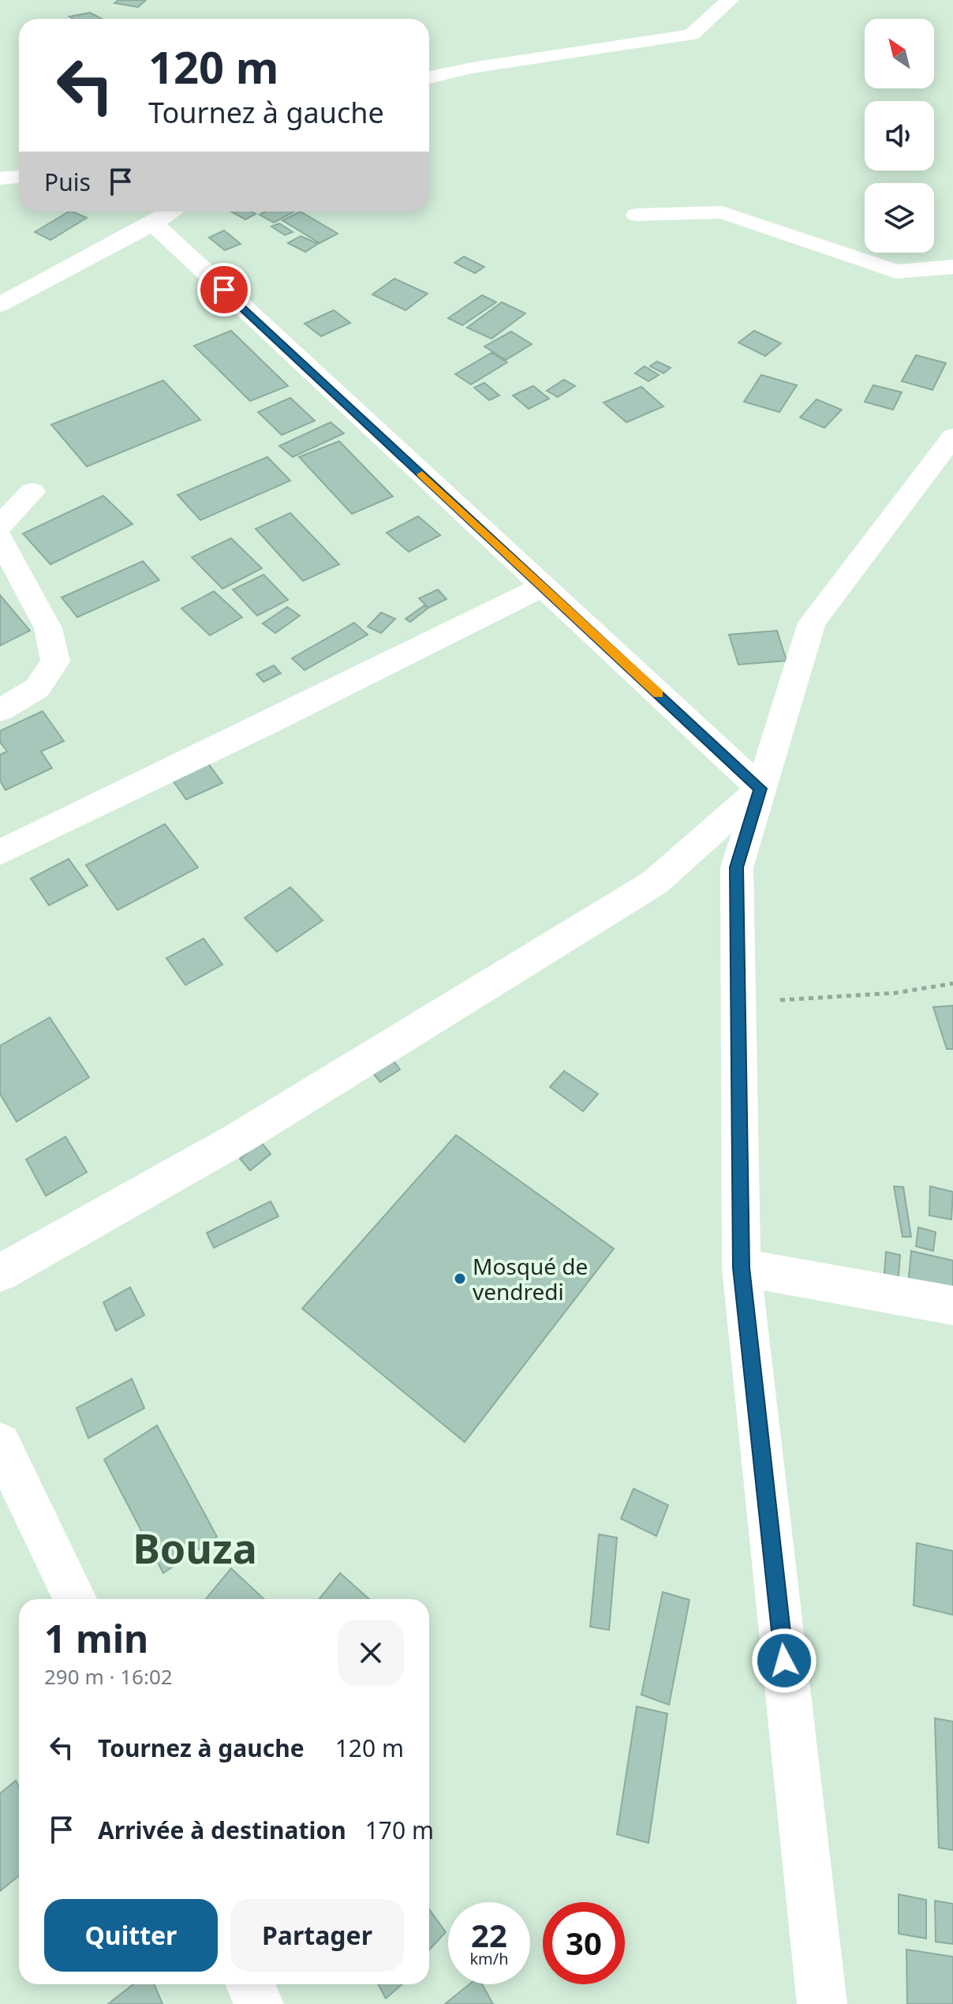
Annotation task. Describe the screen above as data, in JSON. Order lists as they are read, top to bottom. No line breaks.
{"districts":["Bouza"],"places":["Mosqué de vendredi"],"north":"top left","page":{"turn":["120 m","Tournez à gauche"],"then":"Puis","heading":["1 min","290 m · 16:02"],"list":[{"name":"Tournez à gauche","value":"120 m"},{"name":"Arrivée à destination","value":"170 m"}],"buttons":["Quitter","Partager"],"speed":"22 km/h","limit":"30"}}
